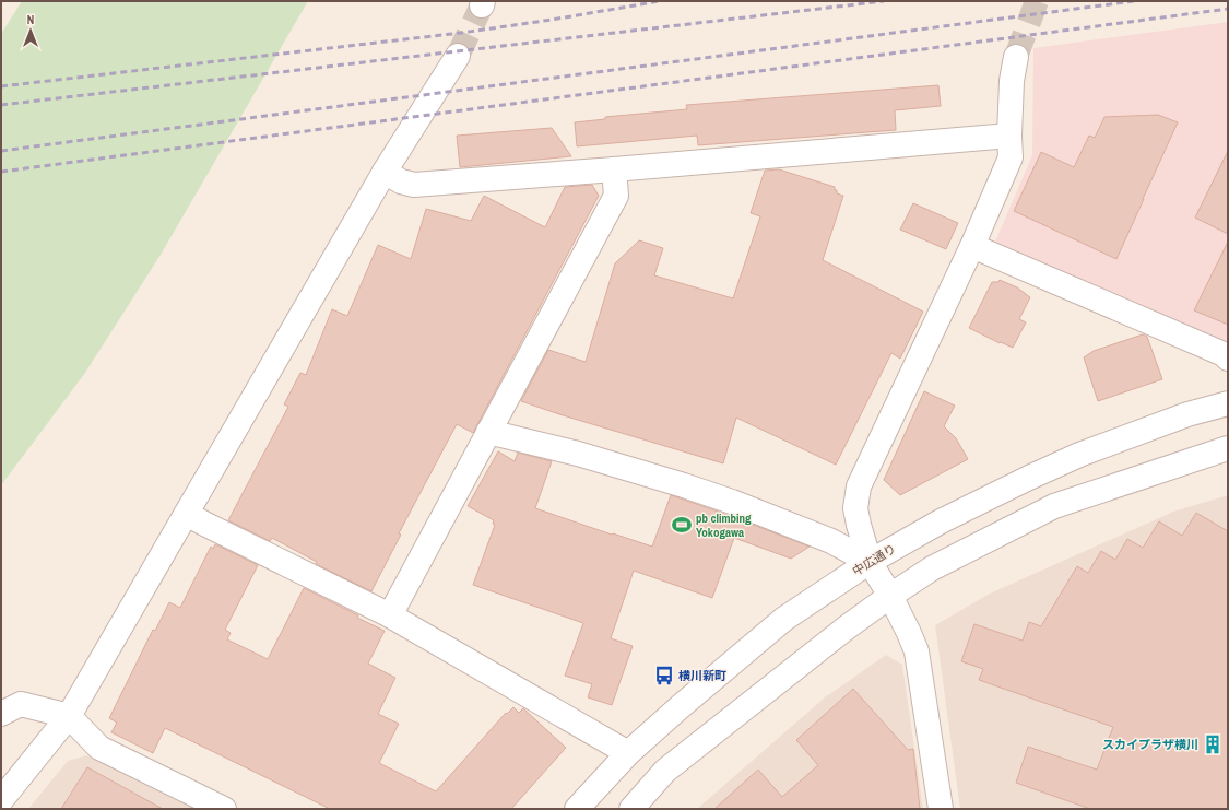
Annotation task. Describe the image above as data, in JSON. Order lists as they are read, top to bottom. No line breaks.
{"streets":{"street":["中広通り"]},"places":{"sports":["pb climbing Yokogawa"],"bus stop":["横川新町"],"building":["スカイプラザ横川"]},"north":"top"}
